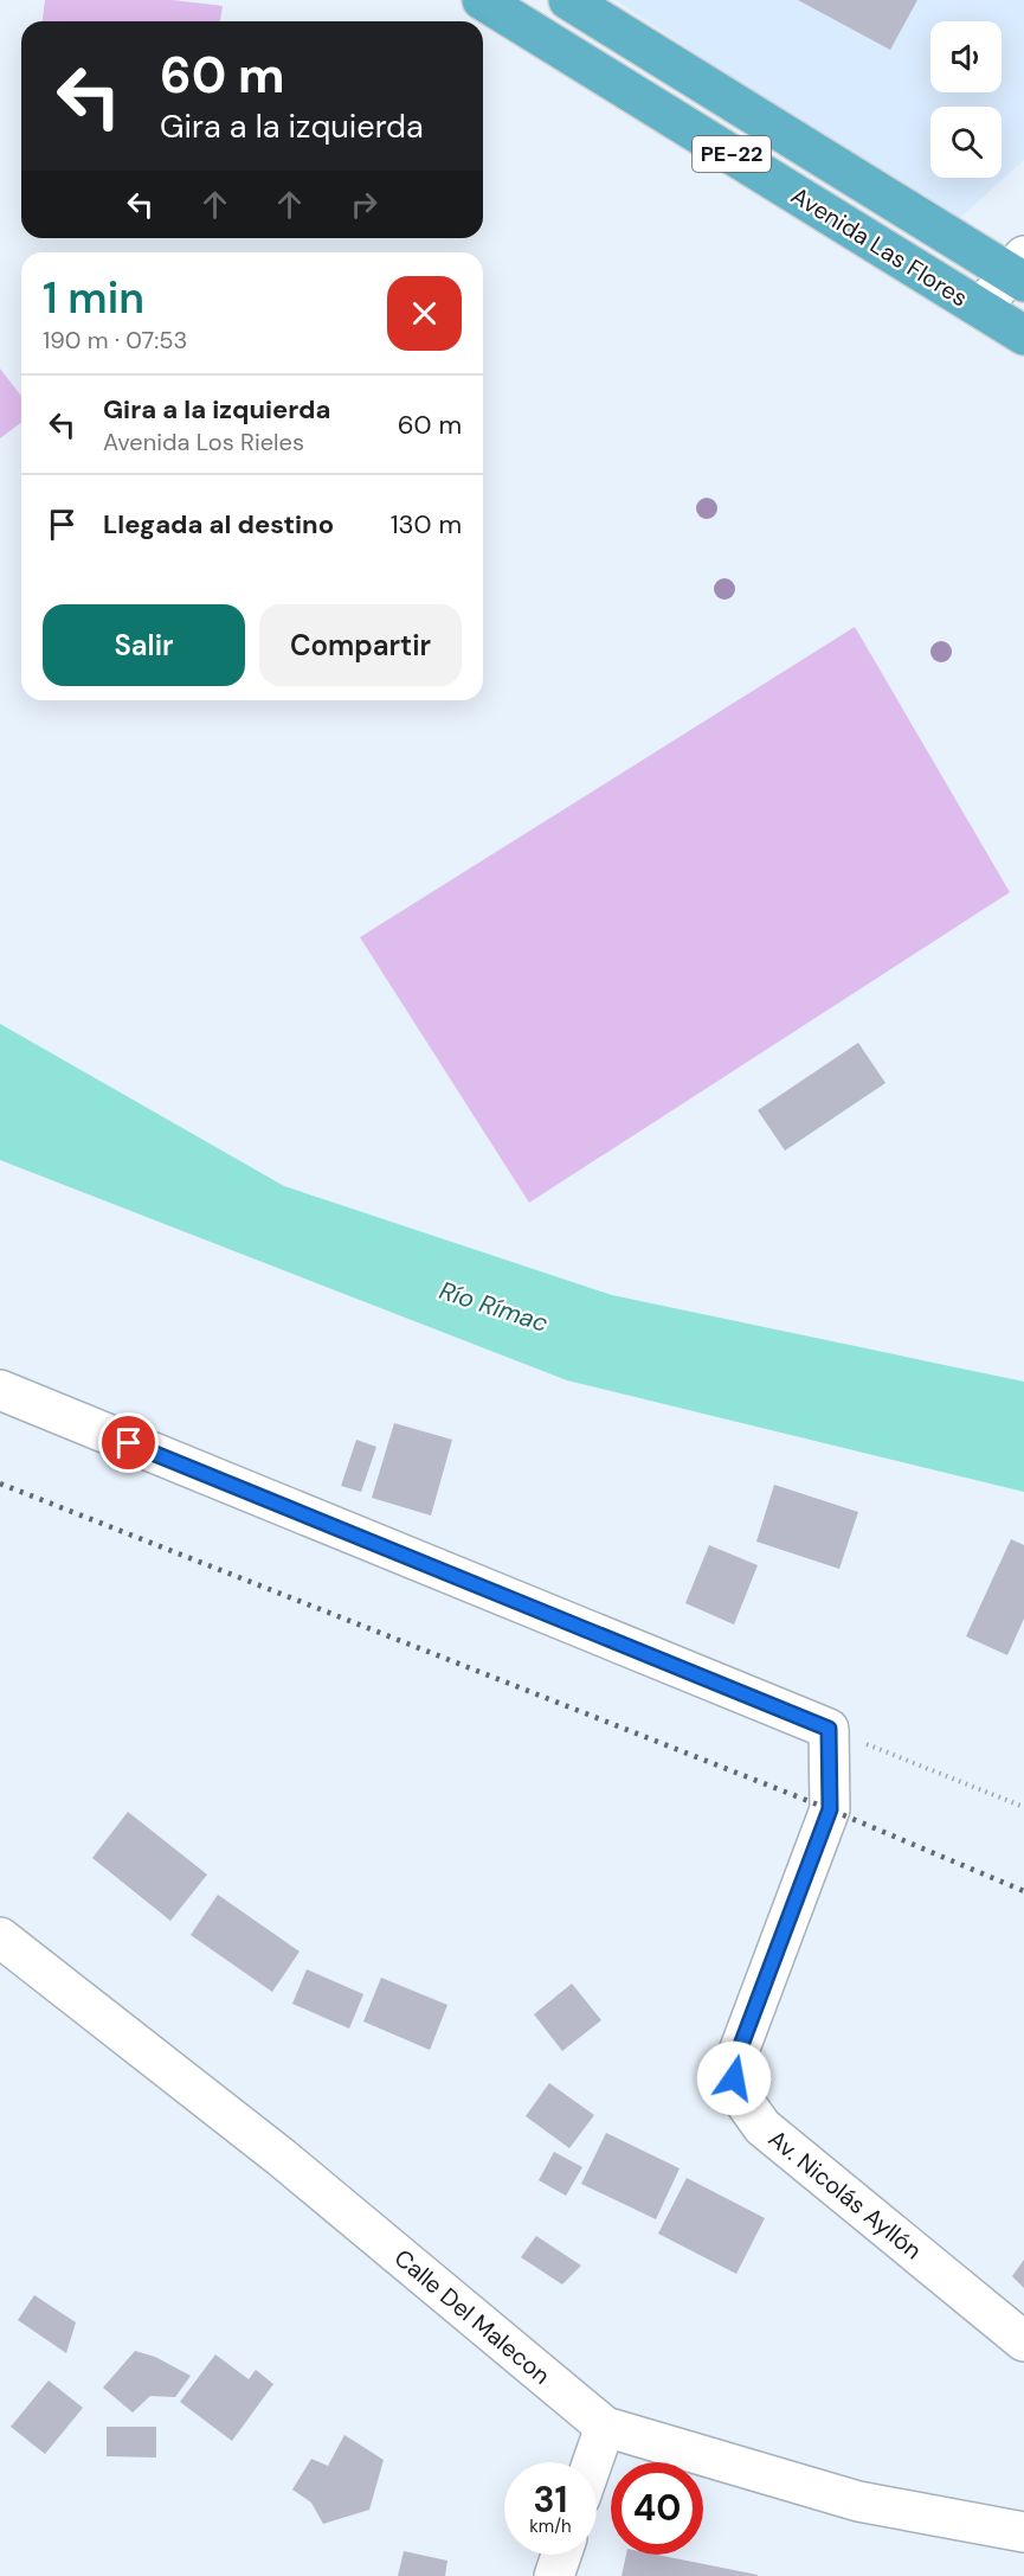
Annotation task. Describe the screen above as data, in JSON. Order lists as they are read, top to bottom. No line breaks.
{"streets":{"highway":["PE-22","Avenida Las Flores"],"street":["Av. Nicolás Ayllón","Calle Del Malecon"]},"water":["Río Rímac"],"page":{"turn":["60 m","Gira a la izquierda"],"heading":["1 min","190 m · 07:53"],"list":[{"name":"Gira a la izquierda","note":"Avenida Los Rieles","value":"60 m"},{"name":"Llegada al destino","value":"130 m"}],"buttons":["Salir","Compartir"],"speed":"31 km/h","limit":"40"}}
